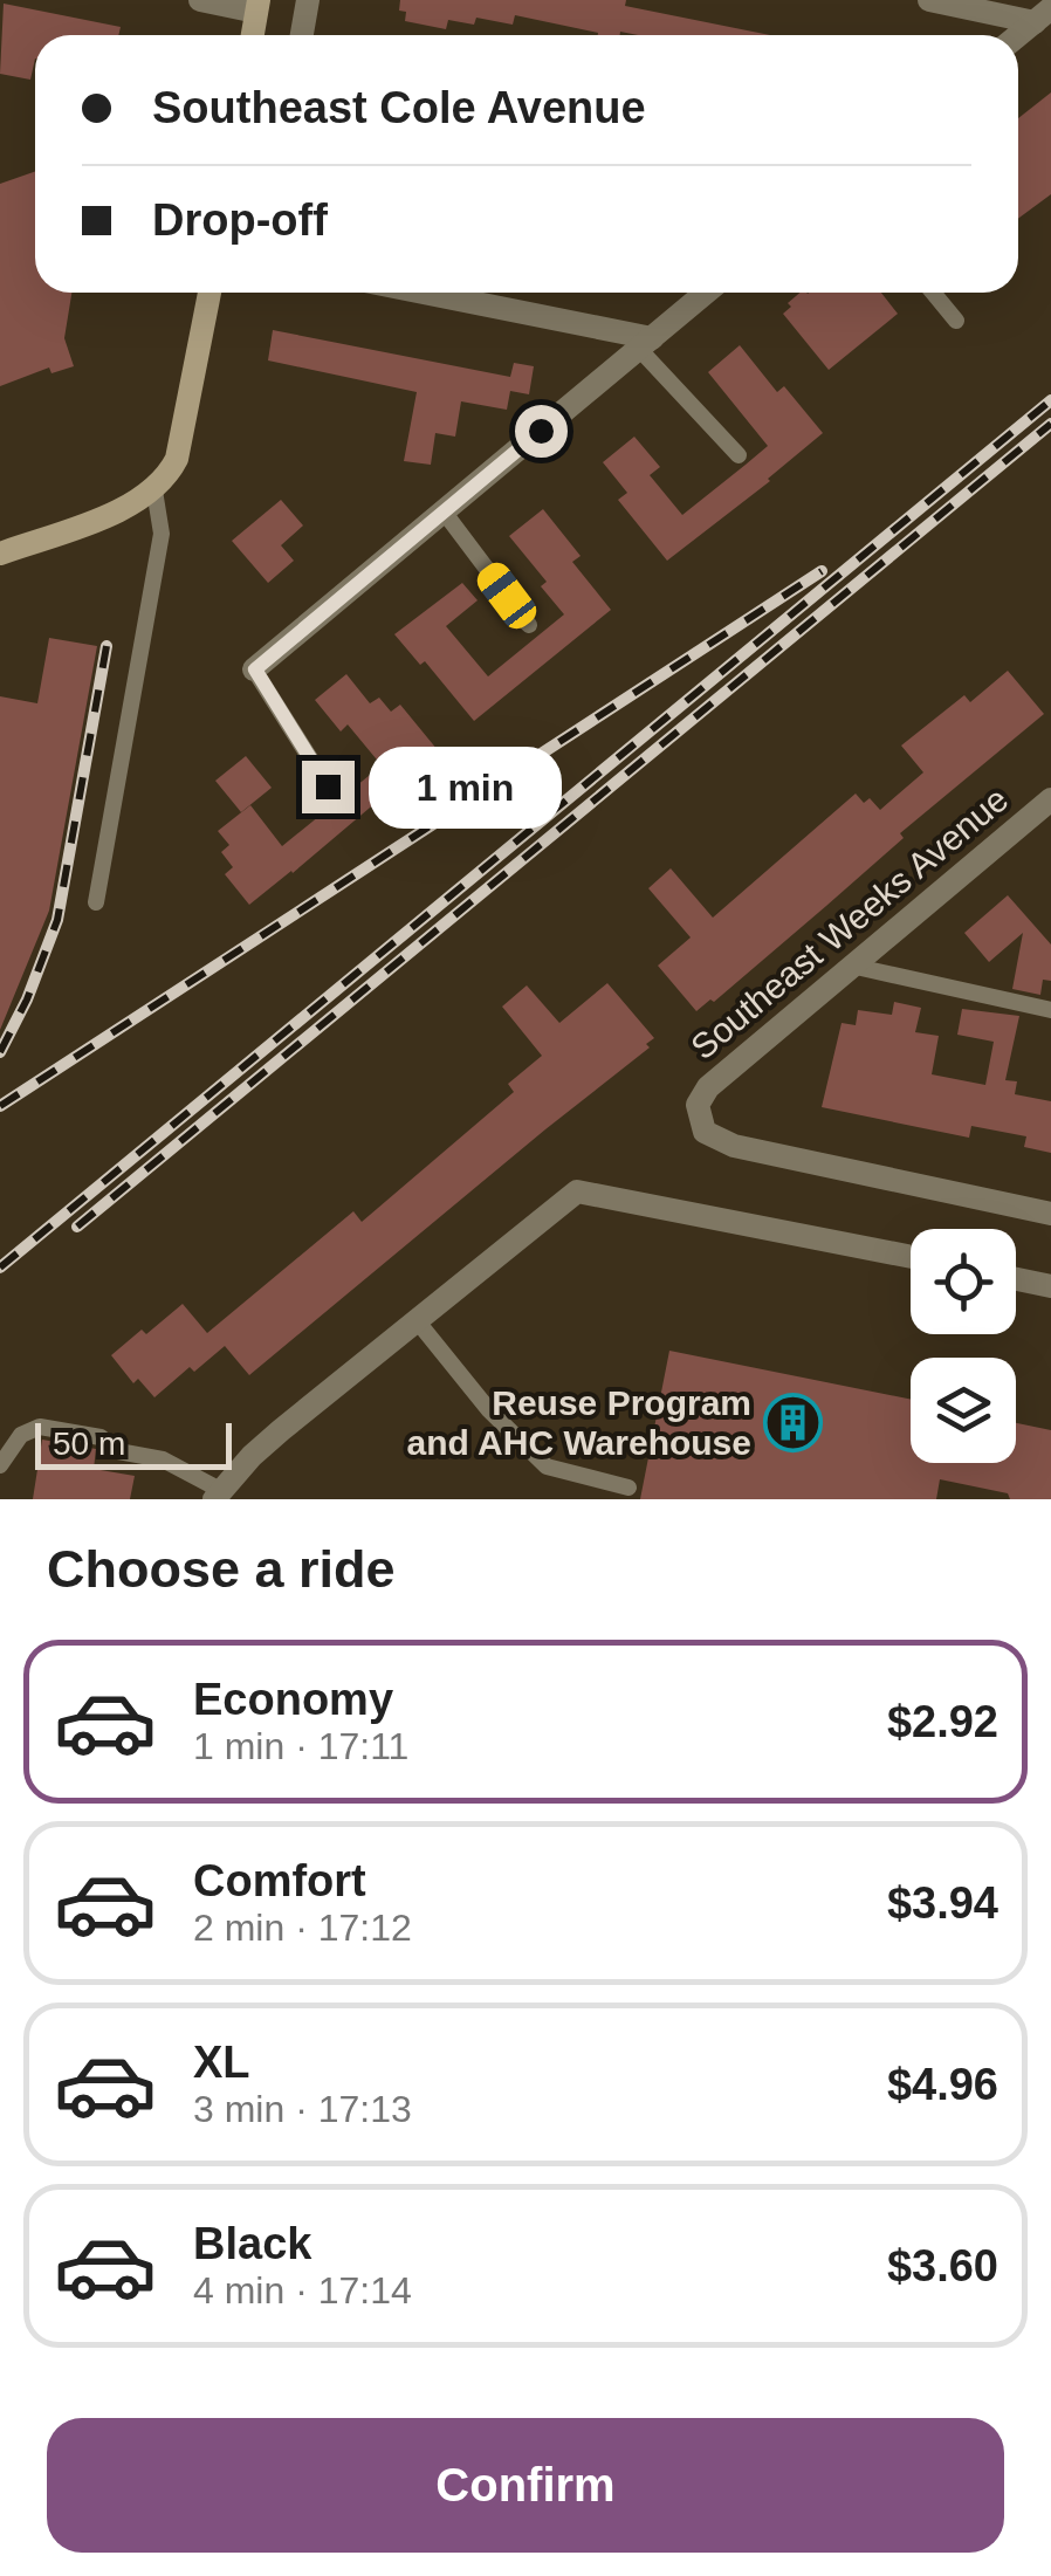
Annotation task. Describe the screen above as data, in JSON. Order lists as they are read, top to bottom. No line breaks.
{"streets":{"street":["Southeast Weeks Avenue"]},"places":{"building":["Reuse Program and AHC Warehouse"]},"scale_bar":"50 m","page":{"banner":["Southeast Cole Avenue","Drop-off"],"bubble":"1 min","scale":"50 m","heading":"Choose a ride","list":[{"name":"Economy","note":"1 min · 17:11","value":"$2.92"},{"name":"Comfort","note":"2 min · 17:12","value":"$3.94"},{"name":"XL","note":"3 min · 17:13","value":"$4.96"},{"name":"Black","note":"4 min · 17:14","value":"$3.60"}],"buttons":"Confirm"}}
